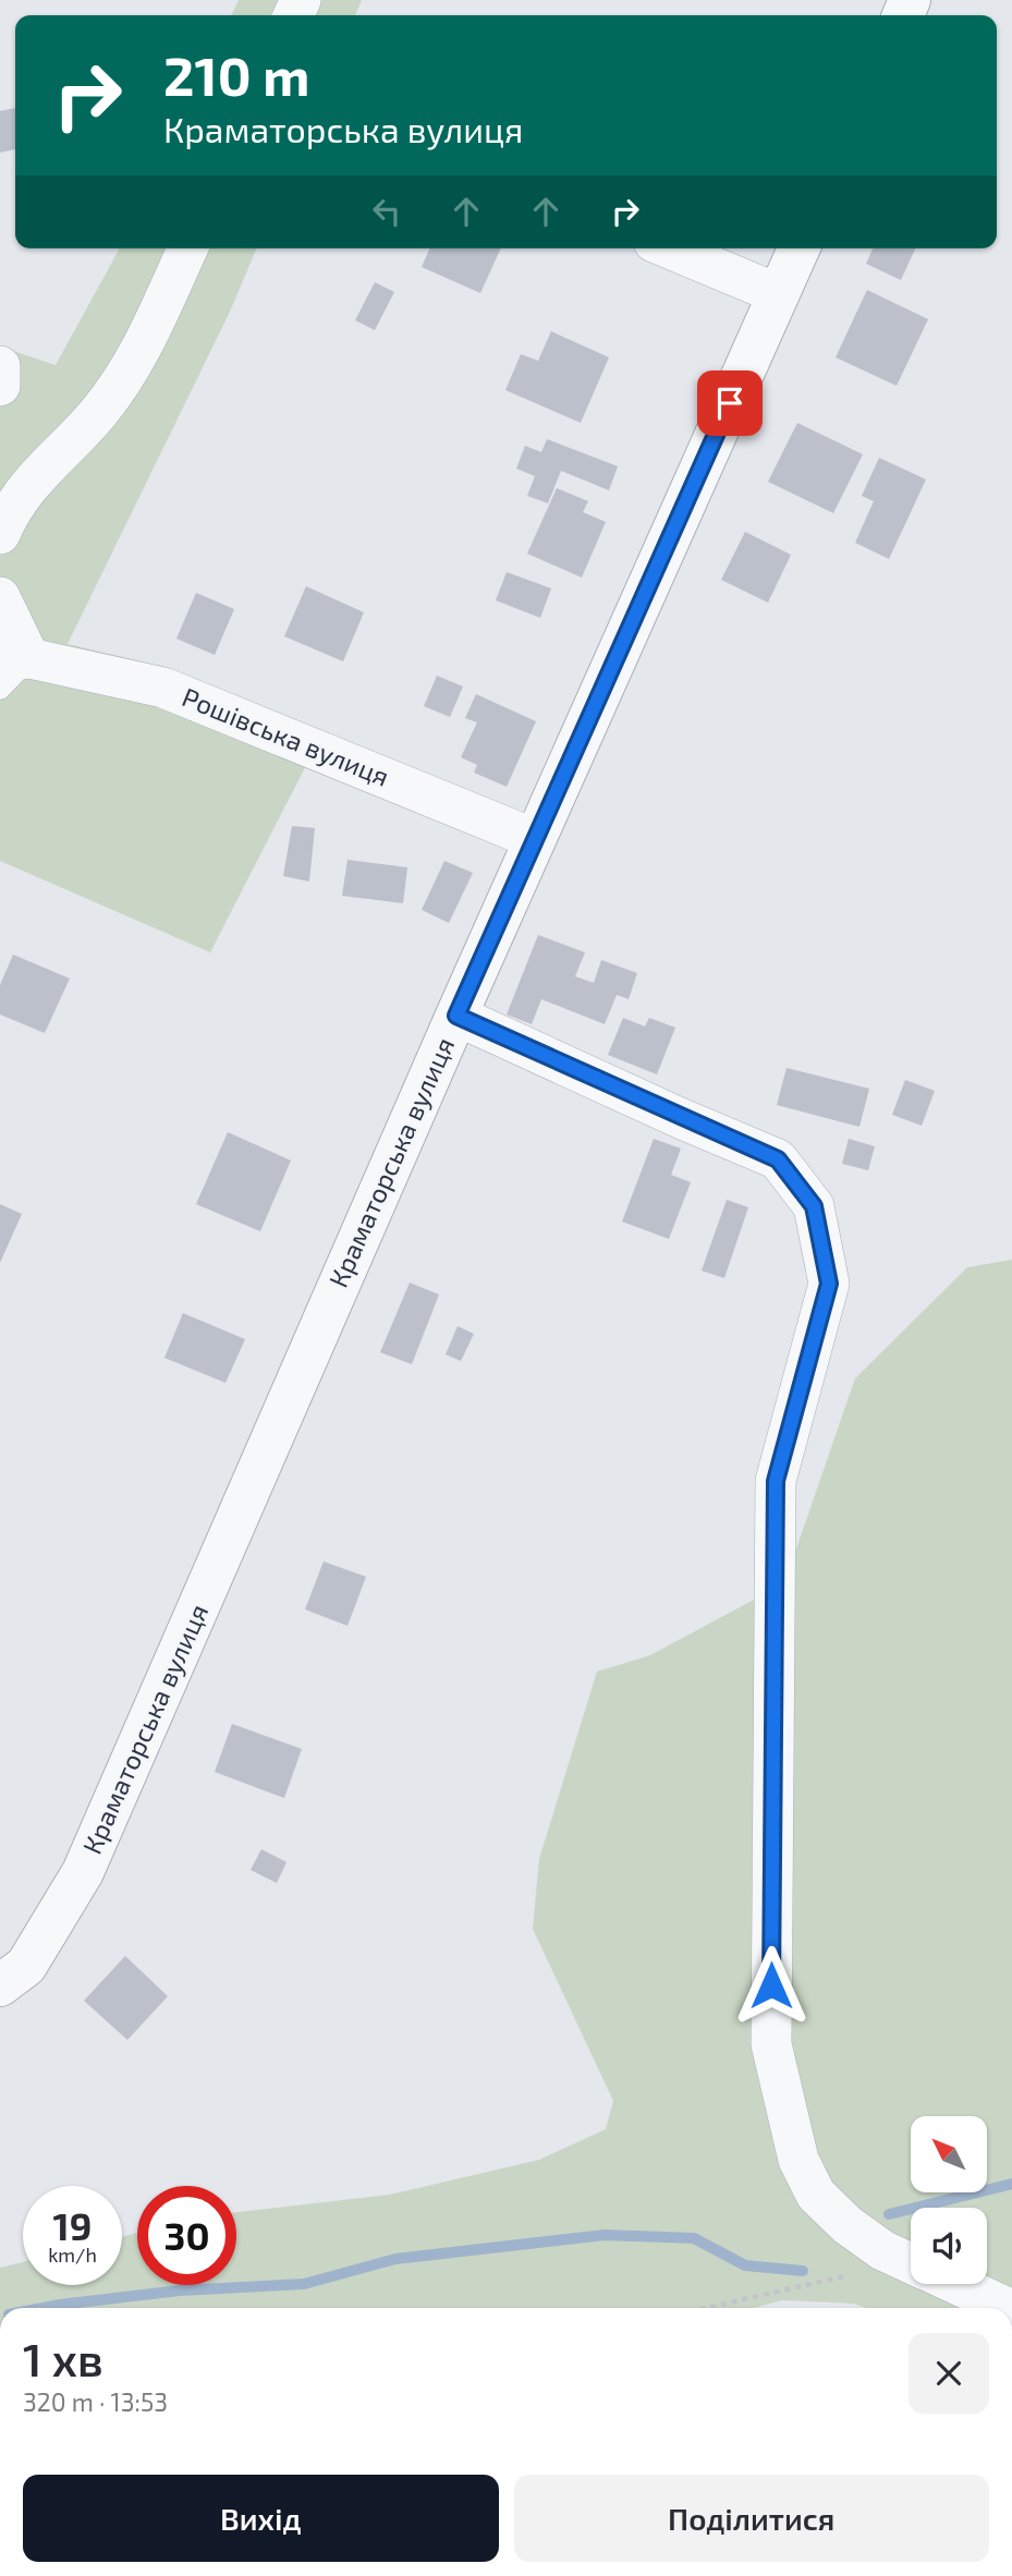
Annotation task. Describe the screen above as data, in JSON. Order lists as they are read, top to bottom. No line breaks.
{"streets":{"street":["Рошівська вулиця","Краматорська вулиця"]},"crossings":[["Рошівська вулиця","Краматорська вулиця"]],"north":"top left","page":{"turn":["210 m","Краматорська вулиця"],"speed":"19 km/h","limit":"30","heading":["1 хв","320 m · 13:53"],"buttons":["Вихід","Поділитися"]}}
